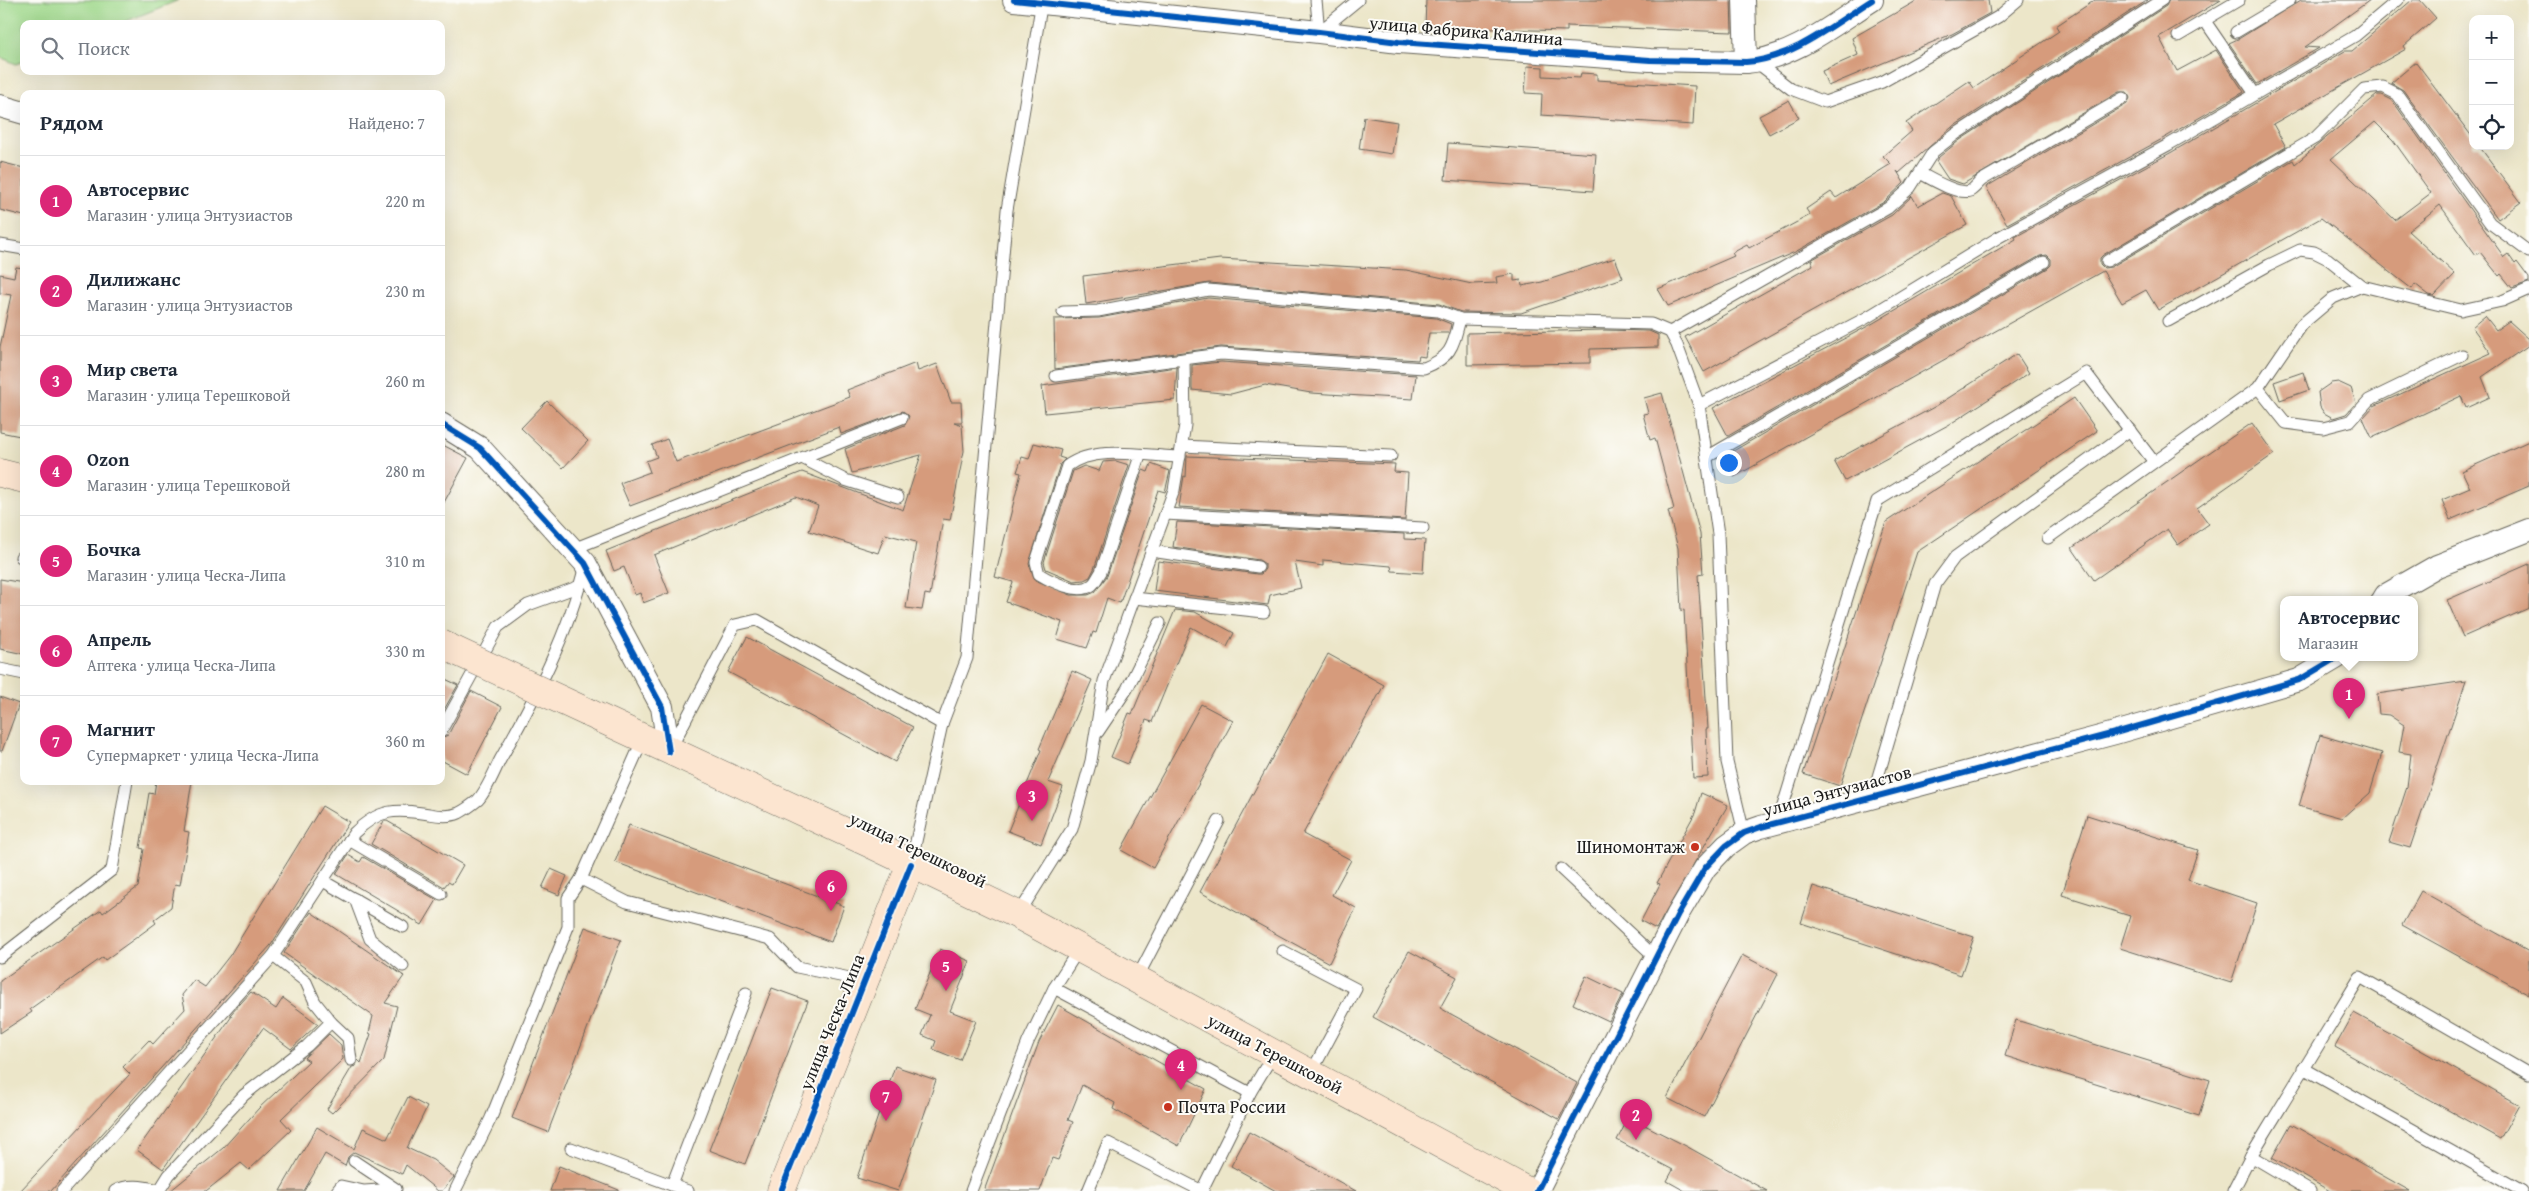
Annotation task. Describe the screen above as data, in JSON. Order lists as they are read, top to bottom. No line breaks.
{"streets":{"main road":["улица Терешковой","улица Ческа-Липа"],"street":["улица Фабрика Калиниа","улица Энтузиастов"]},"crossings":[["улица Терешковой","улица Ческа-Липа"]],"places":["Шиномонтаж","Почта России"],"page":{"map_buttons":["+","−"],"search":"Поиск","heading":["Рядом","Найдено: 7"],"list":[{"mark":"1","name":"Автосервис","note":"Магазин · улица Энтузиастов","value":"220 m"},{"mark":"2","name":"Дилижанс","note":"Магазин · улица Энтузиастов","value":"230 m"},{"mark":"3","name":"Мир света","note":"Магазин · улица Терешковой","value":"260 m"},{"mark":"4","name":"Ozon","note":"Магазин · улица Терешковой","value":"280 m"},{"mark":"5","name":"Бочка","note":"Магазин · улица Ческа-Липа","value":"310 m"},{"mark":"6","name":"Апрель","note":"Аптека · улица Ческа-Липа","value":"330 m"},{"mark":"7","name":"Магнит","note":"Супермаркет · улица Ческа-Липа","value":"360 m"}],"popup":["Автосервис","Магазин"],"pins":["1","3","6","5","4","7","2"]}}
